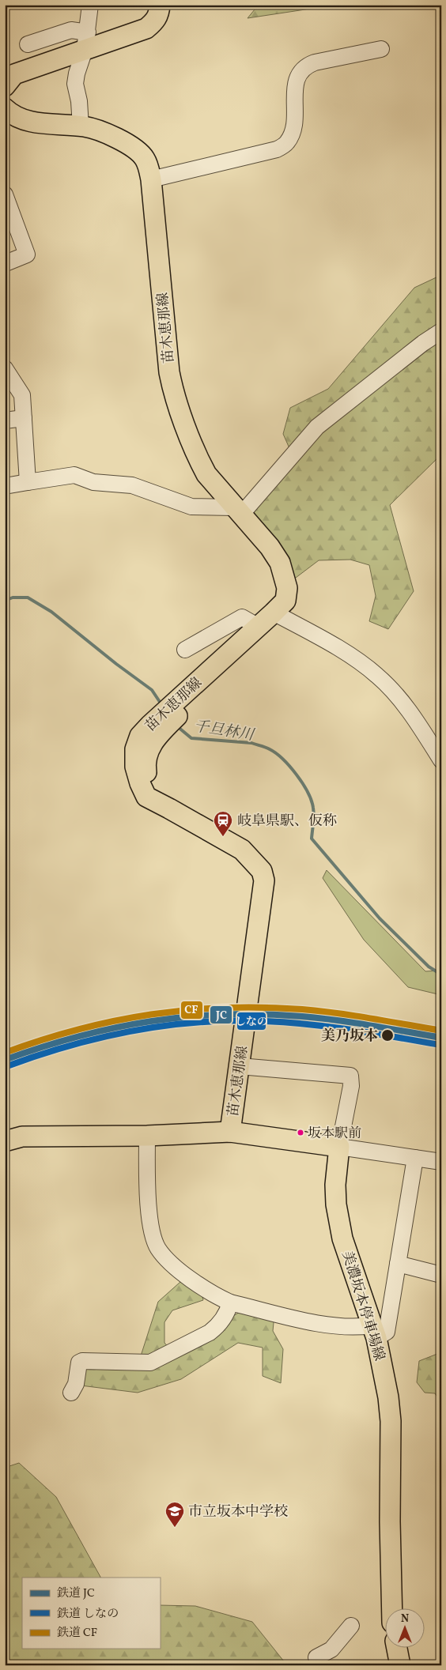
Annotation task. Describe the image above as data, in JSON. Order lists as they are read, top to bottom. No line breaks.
{"streets":{"main road":["苗木恵那線","美濃坂本停車場線"]},"water":["千旦林川"],"places":{"station":["岐阜県駅、仮称"],"other":["美乃坂本","坂本駅前"],"school or university":["市立坂本中学校"]},"lines":["rail line CF","rail line JC","rail line しなの"],"legend":["鉄道 JC","鉄道 しなの","鉄道 CF"],"north":"top"}
